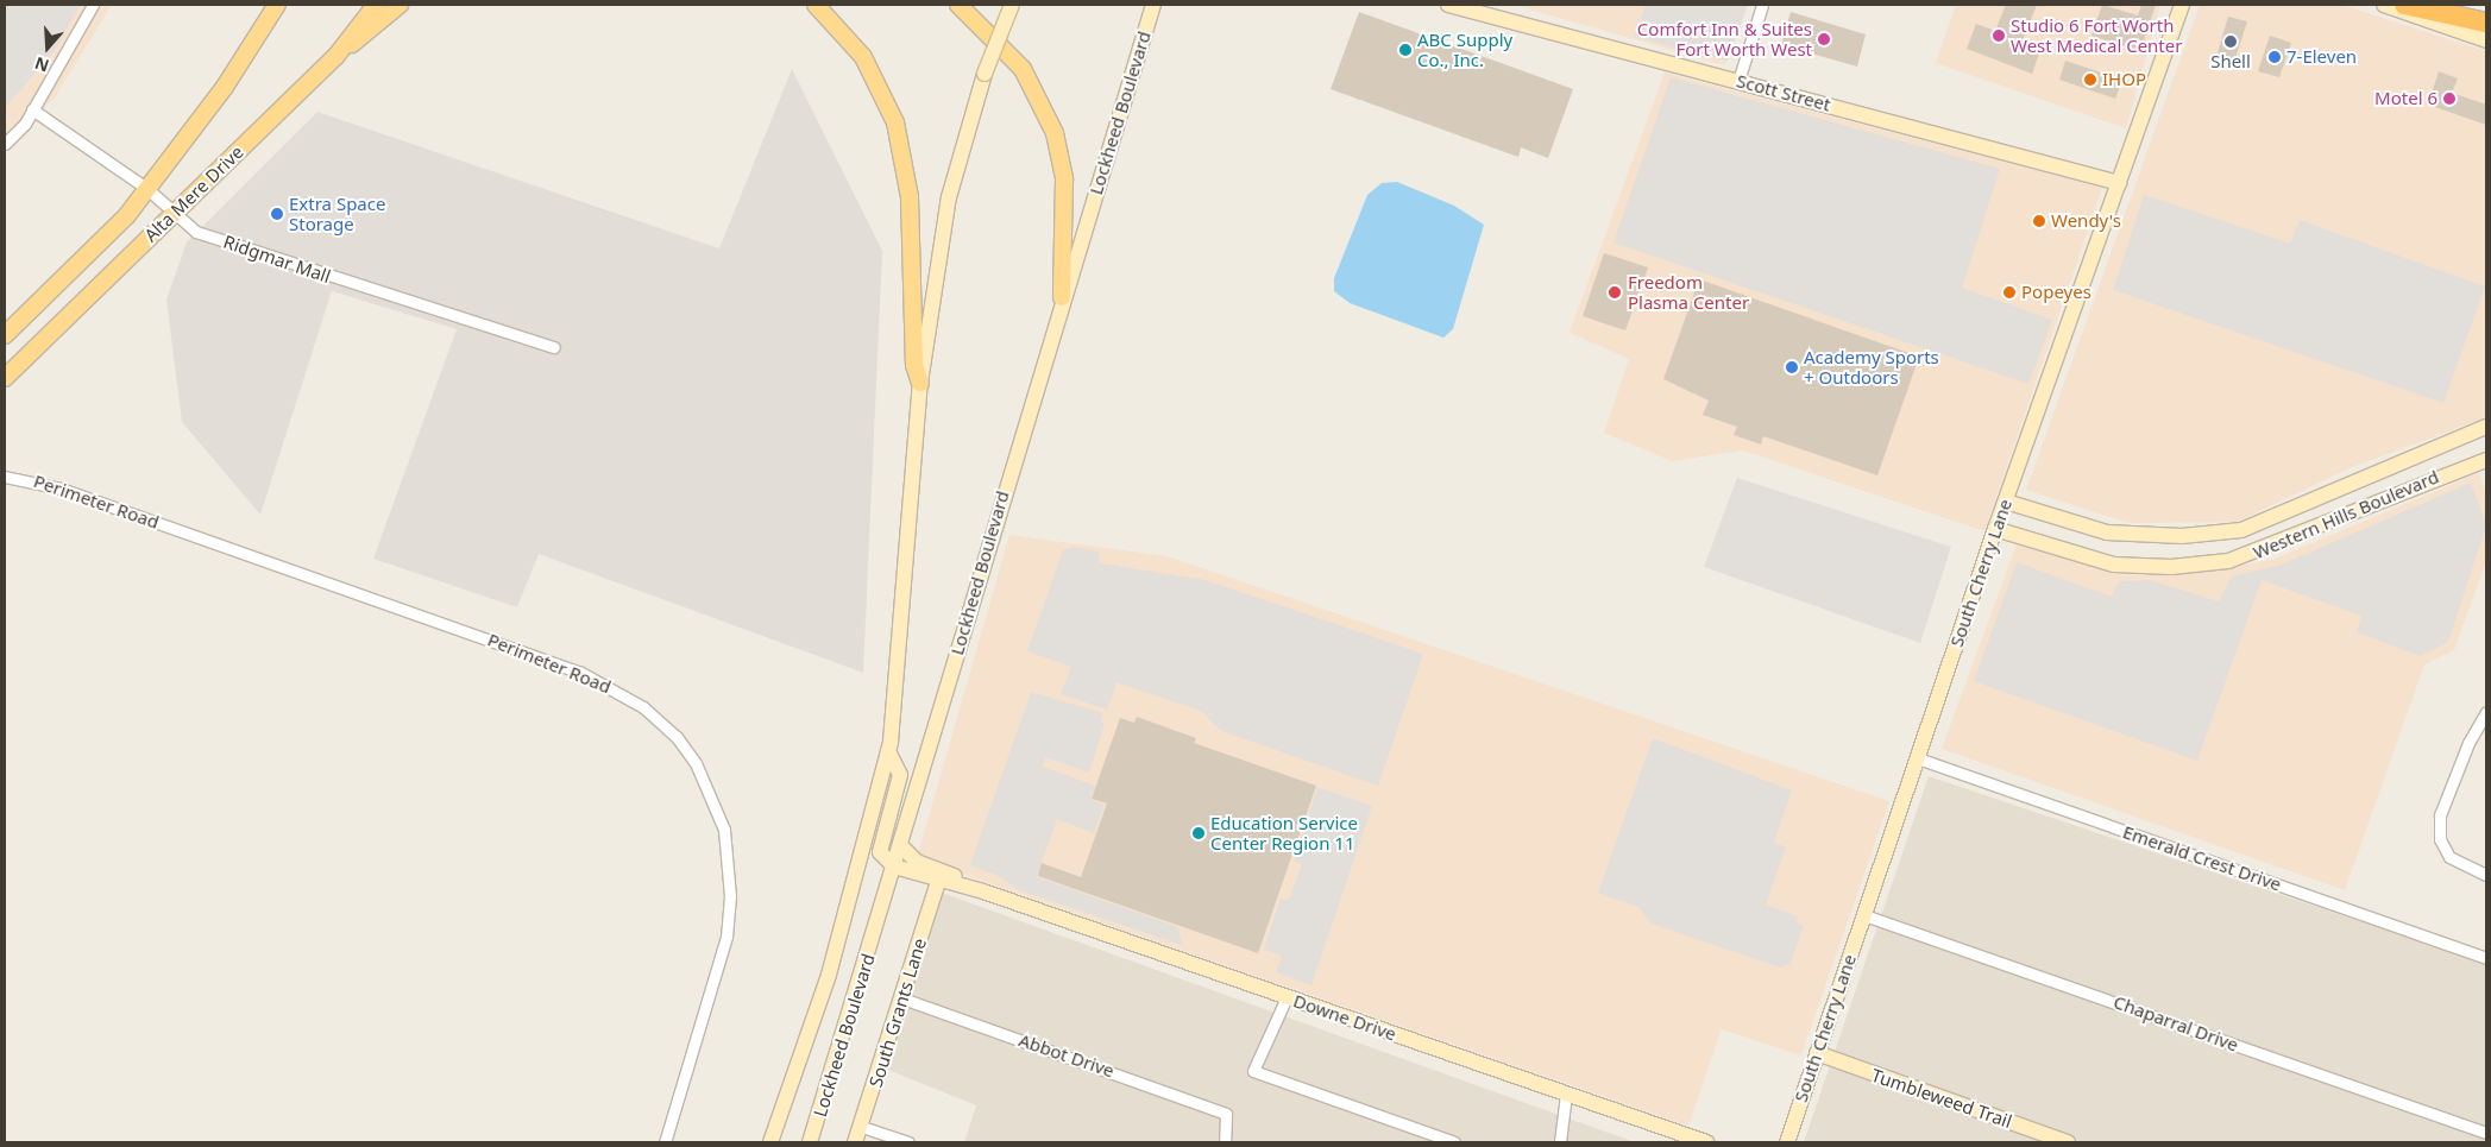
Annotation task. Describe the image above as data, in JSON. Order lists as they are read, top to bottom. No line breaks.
{"streets":{"main road":["Alta Mere Drive"],"street":["Scott Street","Lockheed Boulevard","Ridgmar Mall","Perimeter Road","Western Hills Boulevard","South Cherry Lane","Emerald Crest Drive","South Grants Lane","Downe Drive","Chaparral Drive","Abbot Drive","Tumbleweed Trail"]},"crossings":[["Scott Street","South Cherry Lane"],["Lockheed Boulevard","Downe Drive"],["Alta Mere Drive","Ridgmar Mall"],["Western Hills Boulevard","South Cherry Lane"],["South Cherry Lane","Emerald Crest Drive"],["South Cherry Lane","Chaparral Drive"],["South Cherry Lane","Tumbleweed Trail"],["South Grants Lane","Downe Drive"],["South Grants Lane","Abbot Drive"]],"places":["Studio 6 Fort Worth West Medical Center","Comfort Inn & Suites Fort Worth West","Shell","ABC Supply Co., Inc.","7-Eleven","IHOP","Motel 6","Extra Space Storage","Wendy's","Freedom Plasma Center","Popeyes","Academy Sports + Outdoors","Education Service Center Region 11"],"north":"bottom"}
